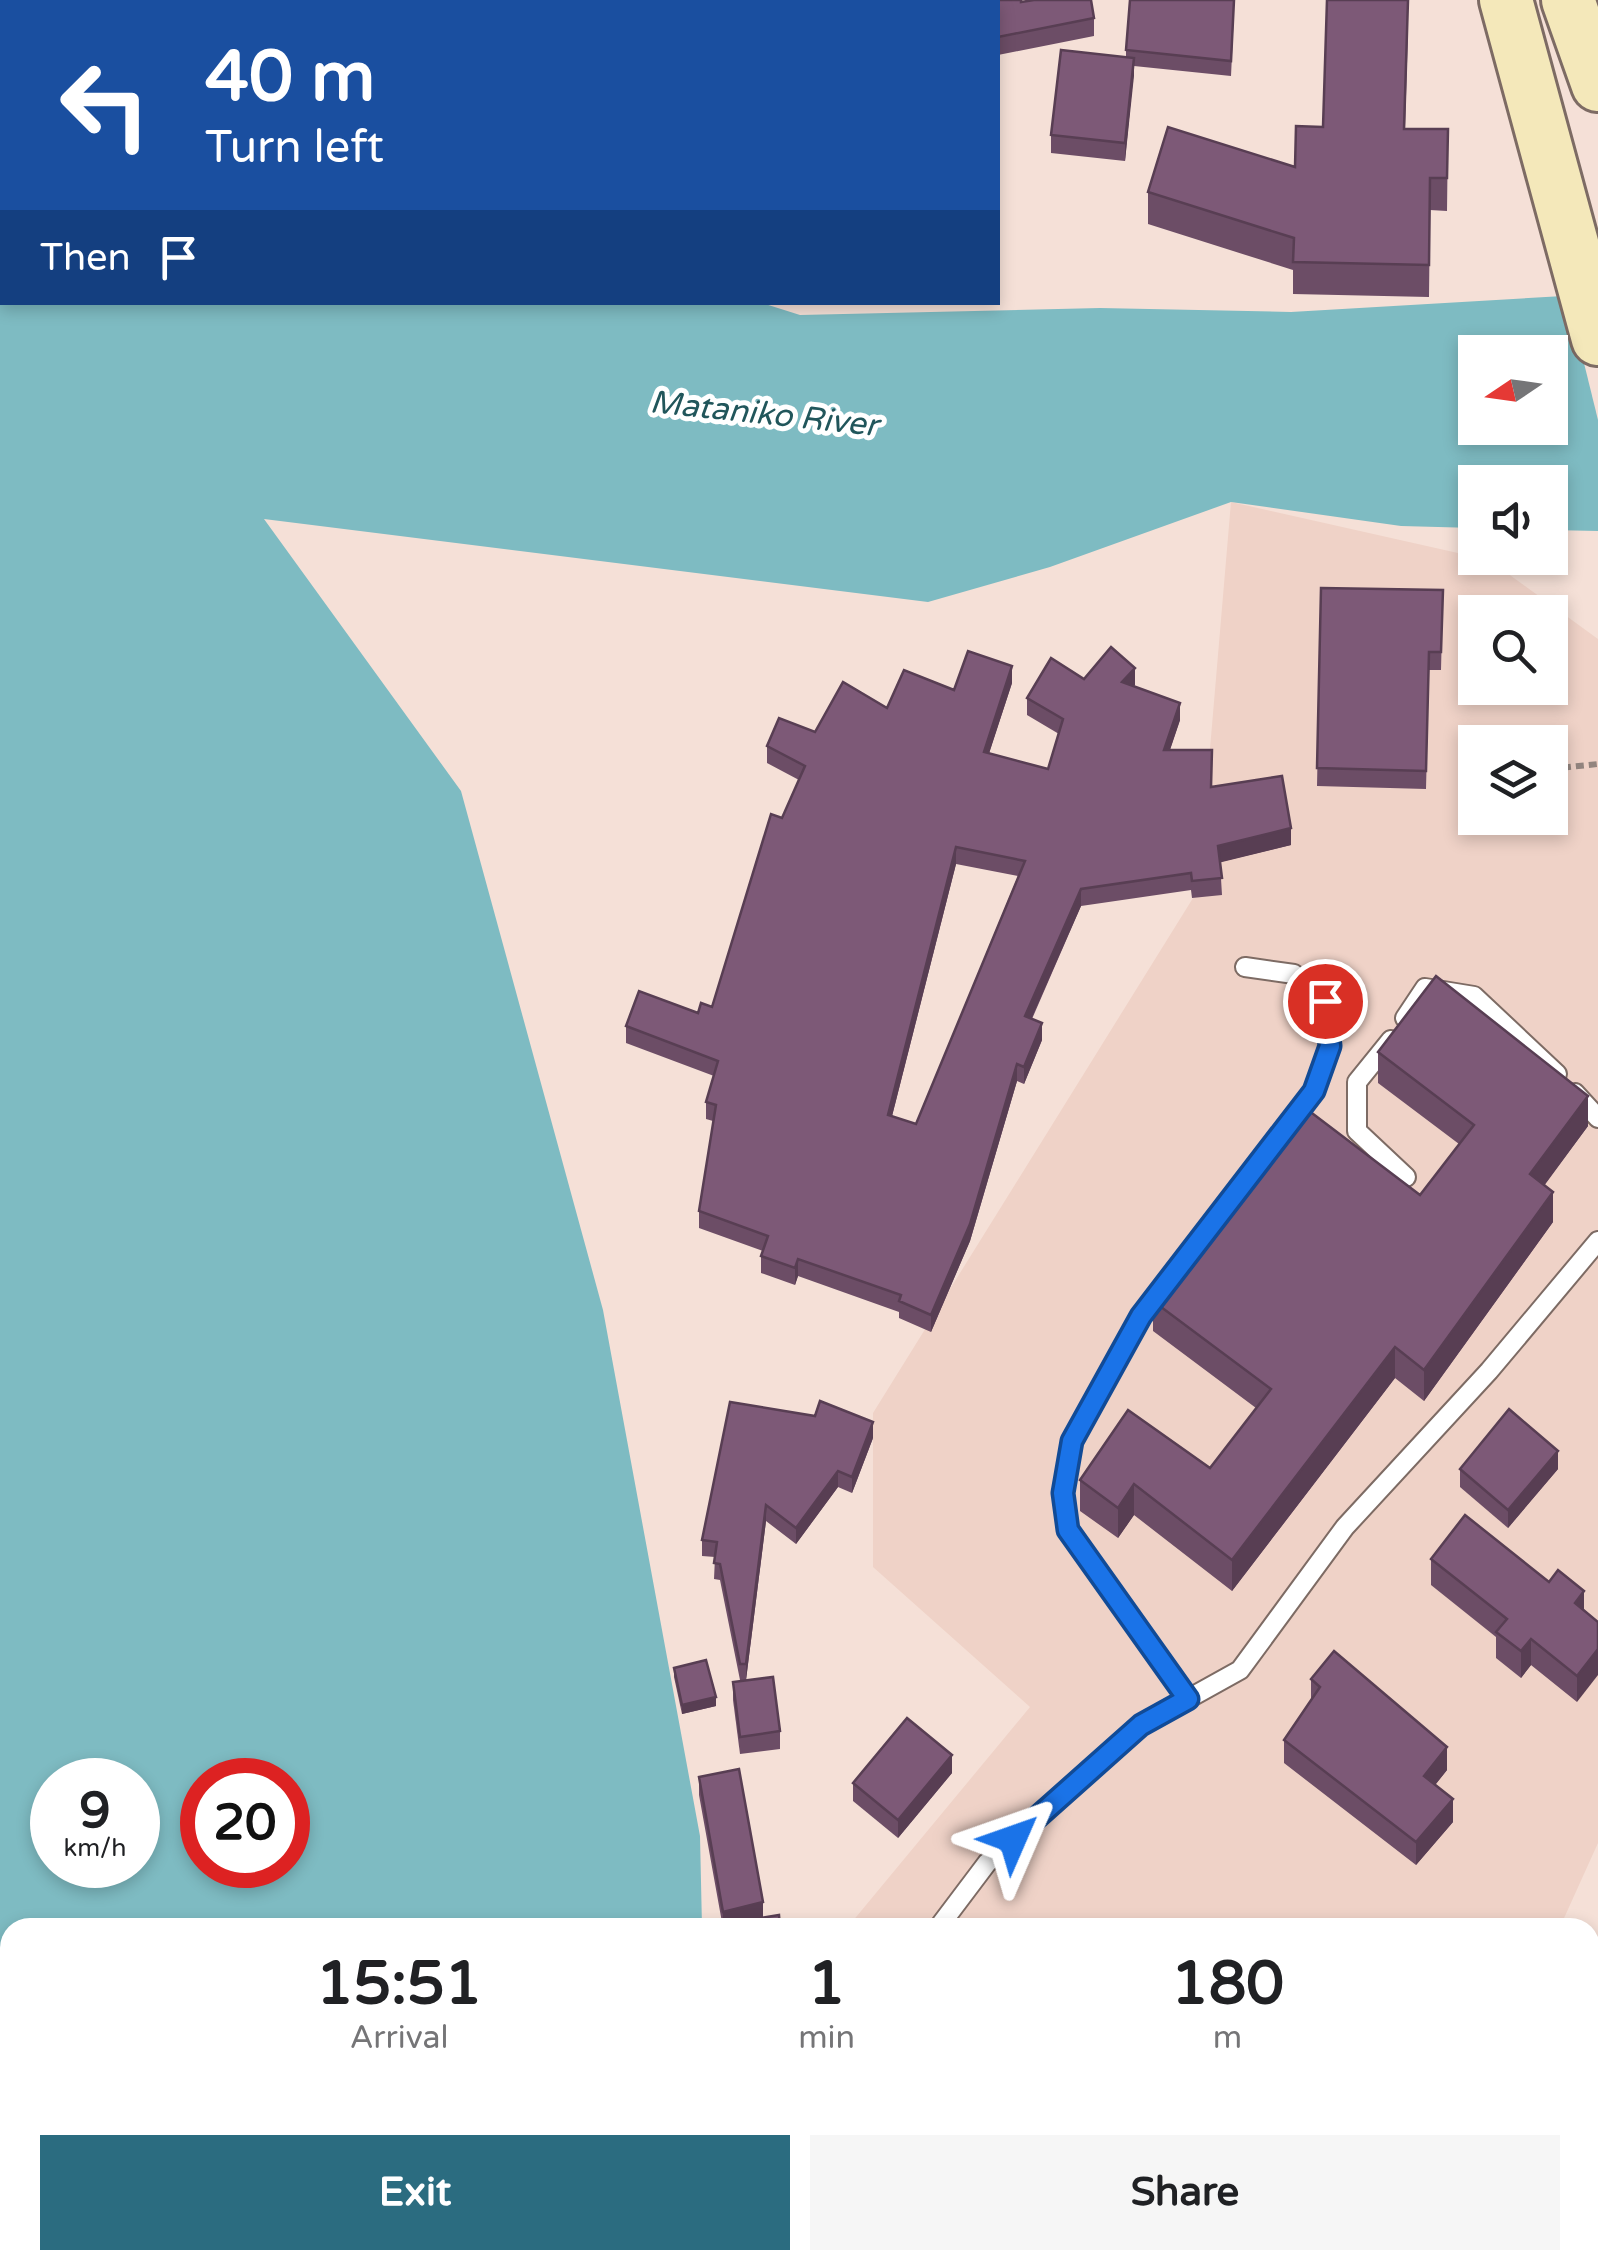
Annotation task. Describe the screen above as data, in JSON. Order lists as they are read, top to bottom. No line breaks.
{"water":["Mataniko River"],"north":"left","page":{"turn":["40 m","Turn left"],"then":"Then","speed":"9 km/h","limit":"20","eta":["15:51","Arrival","1","min","180","m"],"buttons":["Exit","Share"]}}
